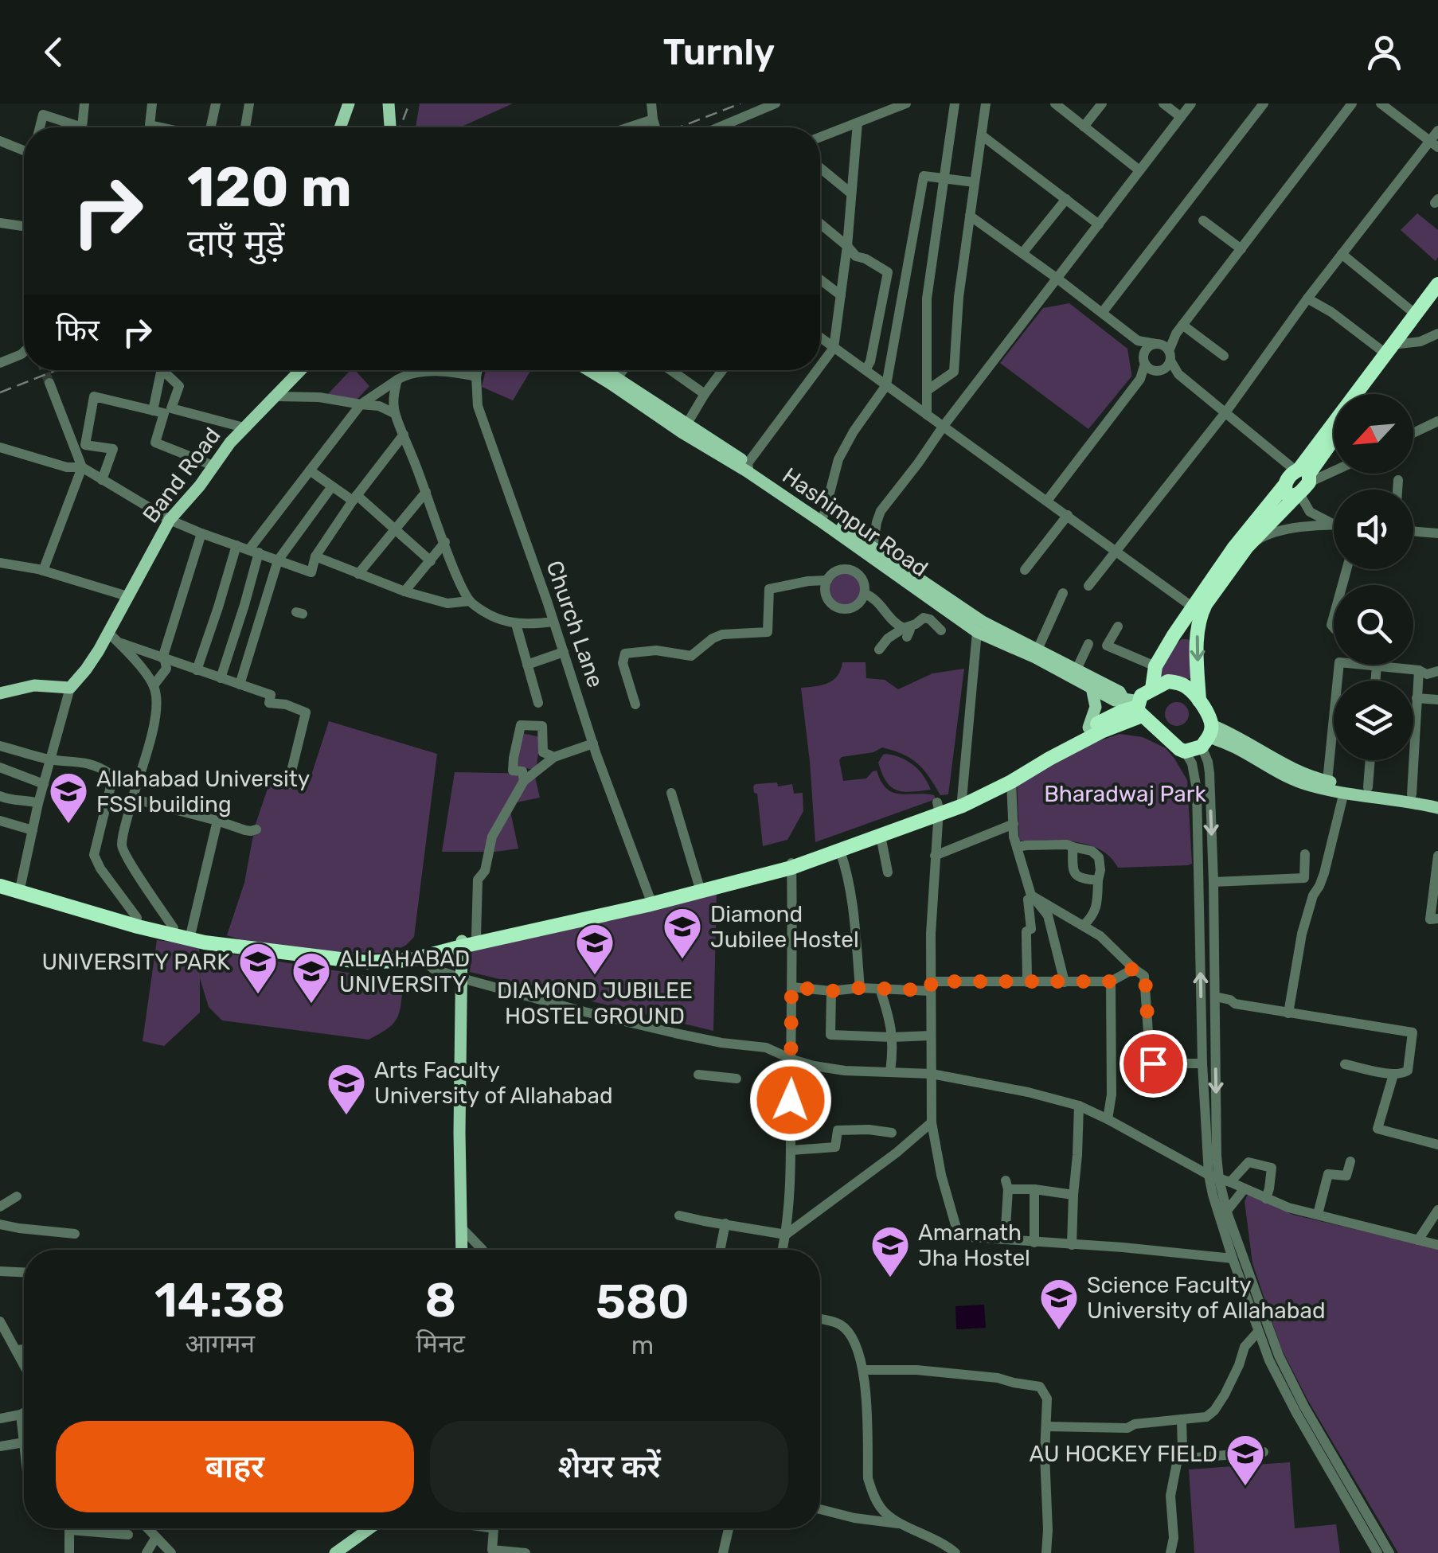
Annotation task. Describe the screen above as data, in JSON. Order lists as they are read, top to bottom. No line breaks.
{"streets":{"main road":["Band Road","Hashimpur Road"],"street":["Church Lane"]},"parks":["Bharadwaj Park"],"places":{"school or university":["Allahabad University FSSI building","Diamond Jubilee Hostel","DIAMOND JUBILEE HOSTEL GROUND","UNIVERSITY PARK","ALLAHABAD UNIVERSITY","Arts Faculty University of Allahabad","Amarnath Jha Hostel","Science Faculty University of Allahabad","AU HOCKEY FIELD"]},"north":"bottom left","page":{"header":"Turnly","turn":["120 m","दाएँ मुड़ें"],"then":"फिर","eta":["14:38","आगमन","8","मिनट","580","m"],"buttons":["बाहर","शेयर करें"]}}
